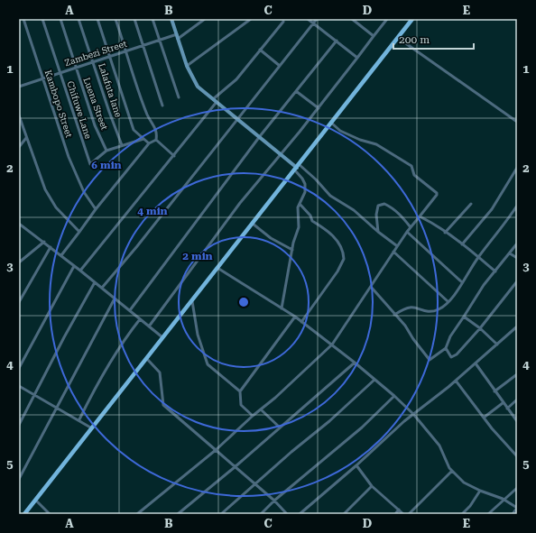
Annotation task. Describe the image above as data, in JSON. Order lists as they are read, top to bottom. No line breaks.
{"streets":{"street":["Zambezi Street","Lalafuta lane","Kambopo Street","Luena Street","Chifuwe Lane"]},"crossings":[["Zambezi Street","Lalafuta lane"],["Zambezi Street","Kambopo Street"],["Zambezi Street","Luena Street"],["Zambezi Street","Chifuwe Lane"],["Luena Street","Chifuwe Lane"]],"scale_bar":"200 m","grid":{"columns":["A","B","C","D","E"],"rows":["1","2","3","4","5"]},"rings":["6 min","4 min","2 min"]}
